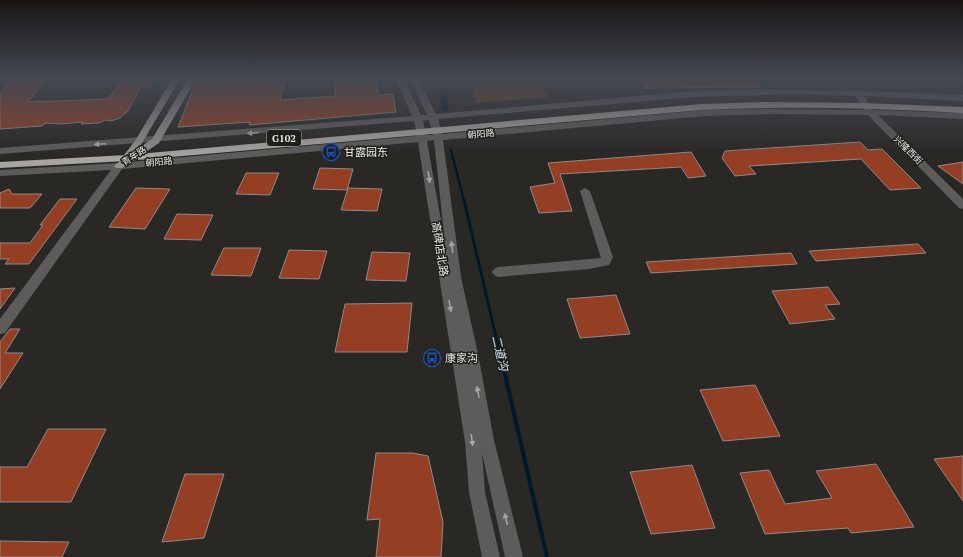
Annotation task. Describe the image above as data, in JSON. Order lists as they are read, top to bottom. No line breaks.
{"streets":{"highway":["朝阳路","G102"],"main road":["青年路"],"street":["兴隆西街","高碑店北路"]},"crossings":[["朝阳路","青年路"],["朝阳路","高碑店北路"]],"water":["二道沟"],"places":{"bus stop":["甘露园东","康家沟"]}}
